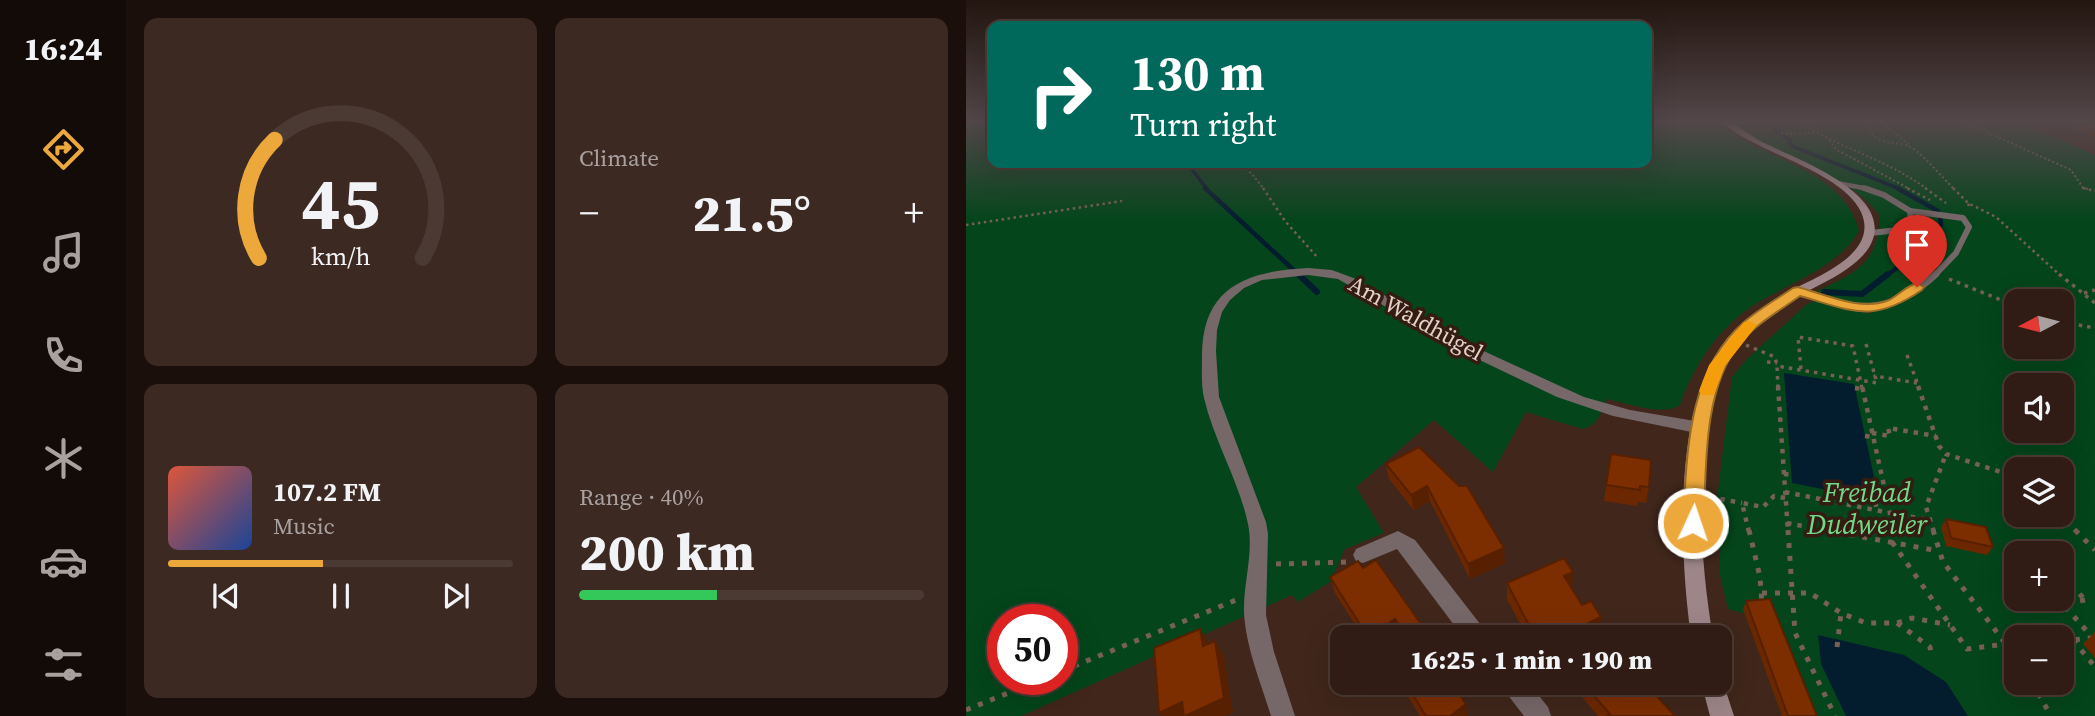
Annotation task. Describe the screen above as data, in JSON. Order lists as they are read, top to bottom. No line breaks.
{"streets":{"street":["Am Waldhügel"]},"parks":["Freibad Dudweiler"],"north":"left","page":{"tabs":"16:24","tile":["Climate",["Range · 40%","200 km"]],"turn":["130 m","Turn right"],"heat":["−","21.5°","+"],"map_buttons":["+","−"],"song":["107.2 FM","Music"],"limit":"50","trip":"16:25 · 1 min · 190 m","gauge":["45","km/h"]}}
